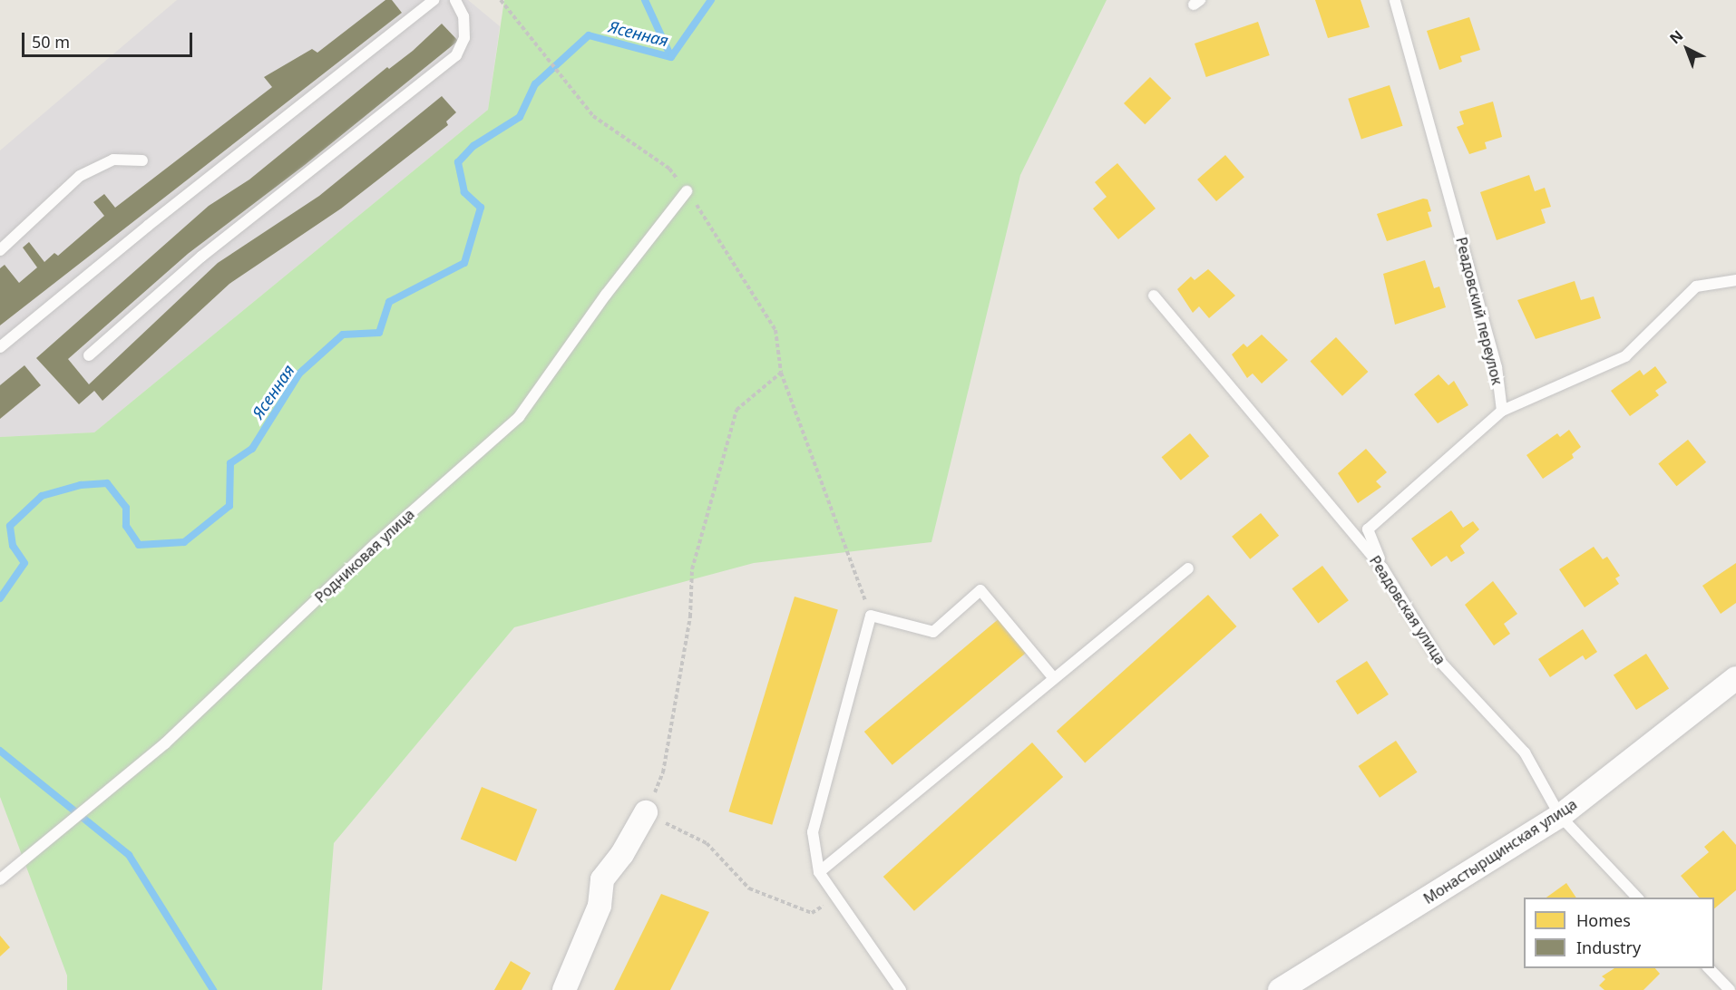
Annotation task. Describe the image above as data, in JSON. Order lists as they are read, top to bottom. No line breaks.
{"streets":{"street":["Монастырщинская улица"],"lane":["Реадовский переулок","Родниковая улица","Реадовская улица"]},"crossings":[["Реадовская улица","Монастырщинская улица"]],"water":["Ясенная"],"legend":["Homes","Industry"],"scale_bar":"50 m","north":"top left"}
